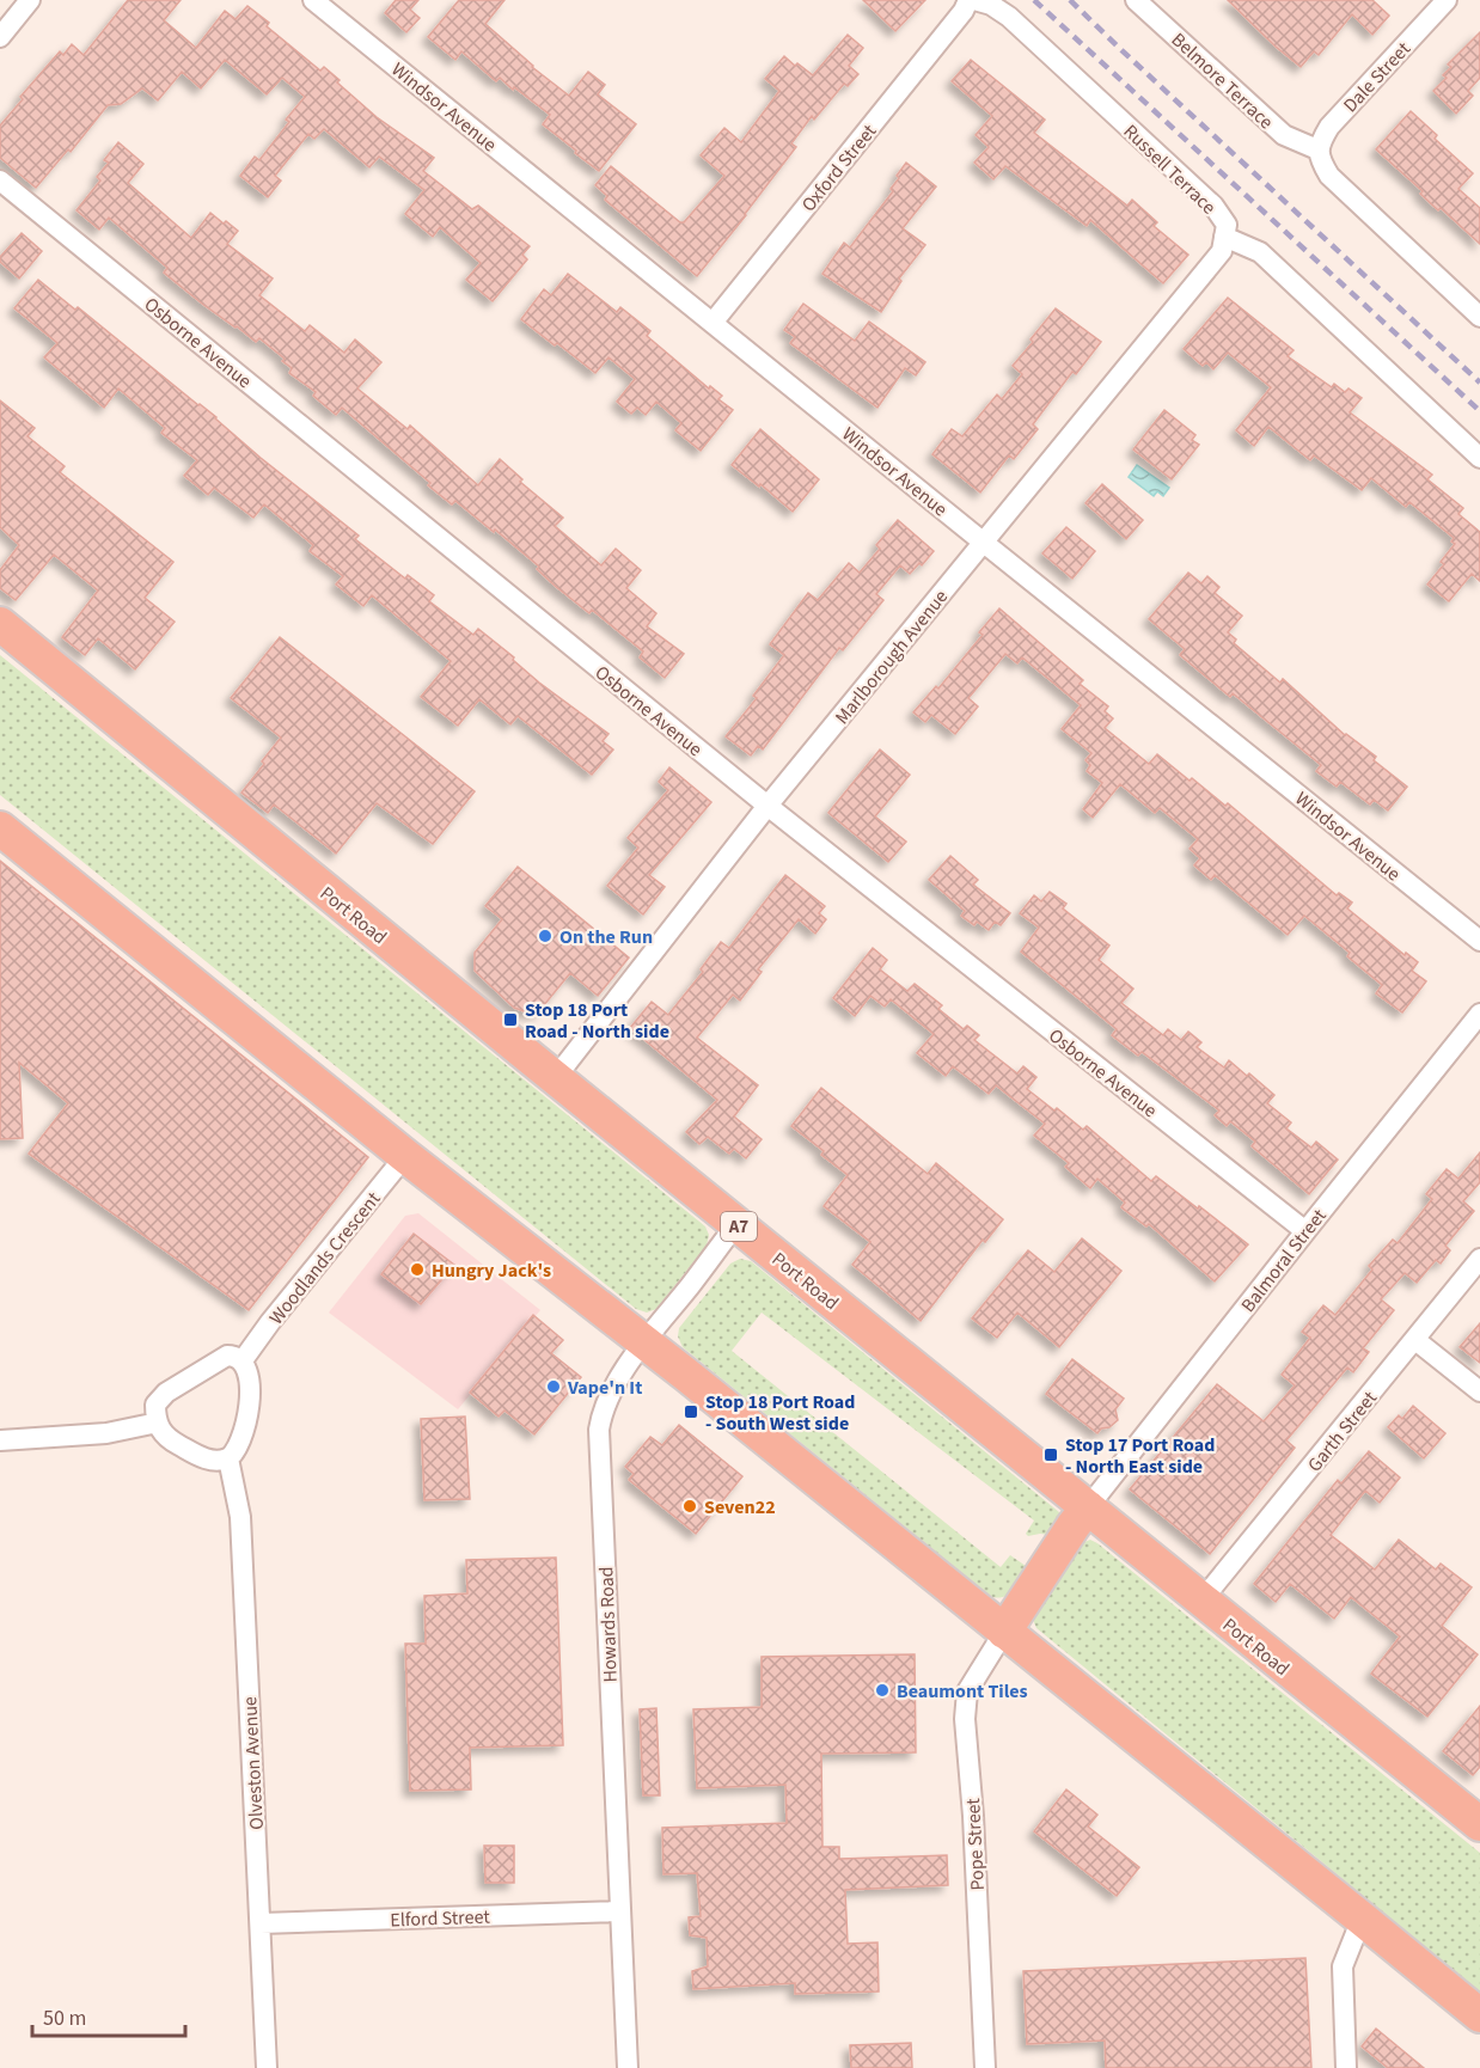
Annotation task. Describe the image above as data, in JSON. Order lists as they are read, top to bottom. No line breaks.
{"streets":{"highway":["Port Road","A7"],"street":["Dale Street","Belmore Terrace","Windsor Avenue","Oxford Street","Russell Terrace","Osborne Avenue","Marlborough Avenue","Woodlands Crescent","Balmoral Street","Garth Street","Howards Road","Olveston Avenue","Pope Street","Elford Street"]},"crossings":[["Dale Street","Belmore Terrace"],["Windsor Avenue","Oxford Street"],["Windsor Avenue","Marlborough Avenue"],["Oxford Street","Russell Terrace"],["Russell Terrace","Marlborough Avenue"],["Osborne Avenue","Marlborough Avenue"],["Osborne Avenue","Balmoral Street"],["Marlborough Avenue","Port Road"],["Port Road","Balmoral Street"],["Port Road","Garth Street"],["Port Road","Howards Road"],["Woodlands Crescent","Olveston Avenue"],["Howards Road","Elford Street"],["Olveston Avenue","Elford Street"]],"places":{"other":["On the Run","Hungry Jack's","Vape'n It","Seven22","Beaumont Tiles"],"transit":["Stop 18 Port Road - North side","Stop 18 Port Road - South West side","Stop 17 Port Road - North East side"]},"scale_bar":"50 m"}
